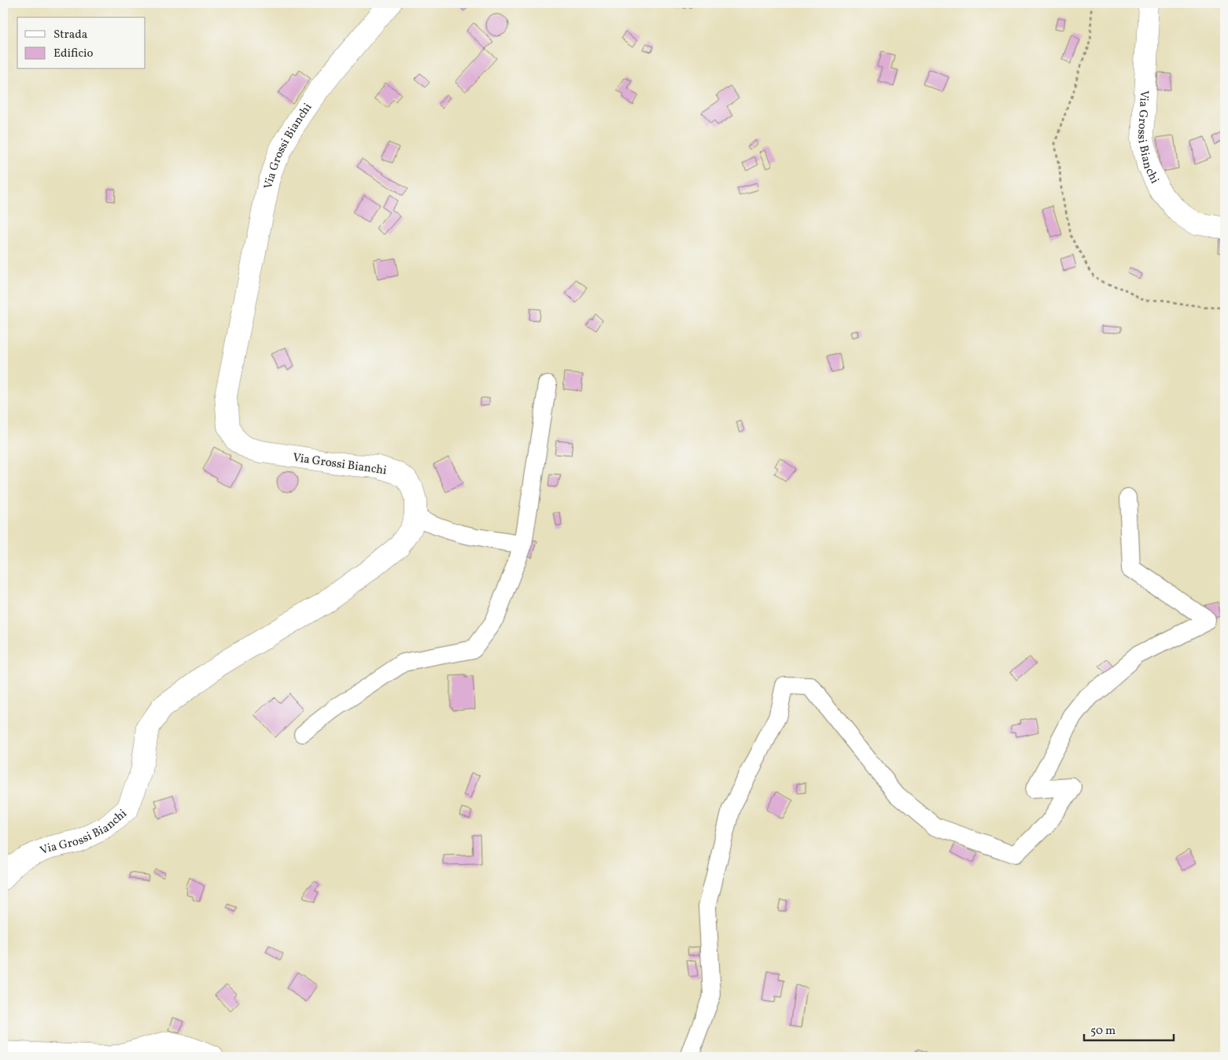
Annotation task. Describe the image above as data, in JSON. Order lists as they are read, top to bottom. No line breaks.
{"streets":{"main road":["Via Grossi Bianchi"]},"legend":["Strada","Edificio"],"scale_bar":"50 m"}
